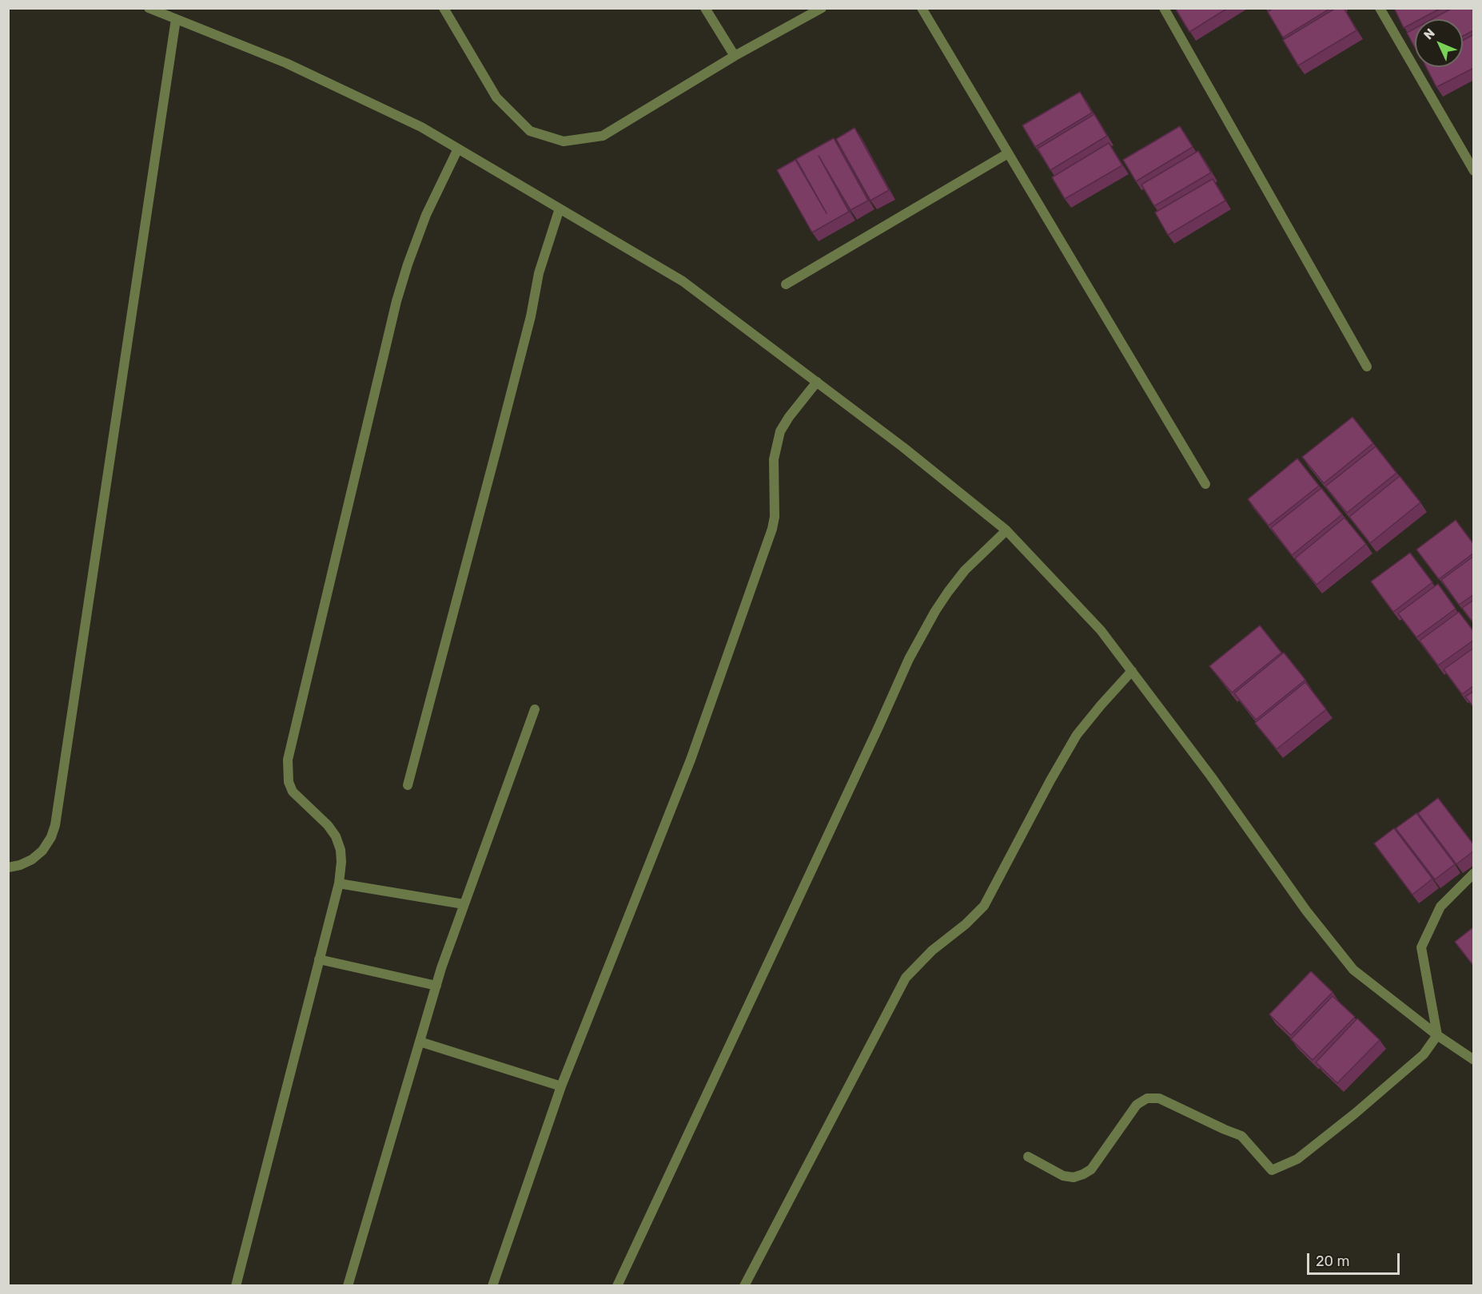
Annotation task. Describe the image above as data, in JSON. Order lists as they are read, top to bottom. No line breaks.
{"scale_bar":"20 m","north":"top left"}
